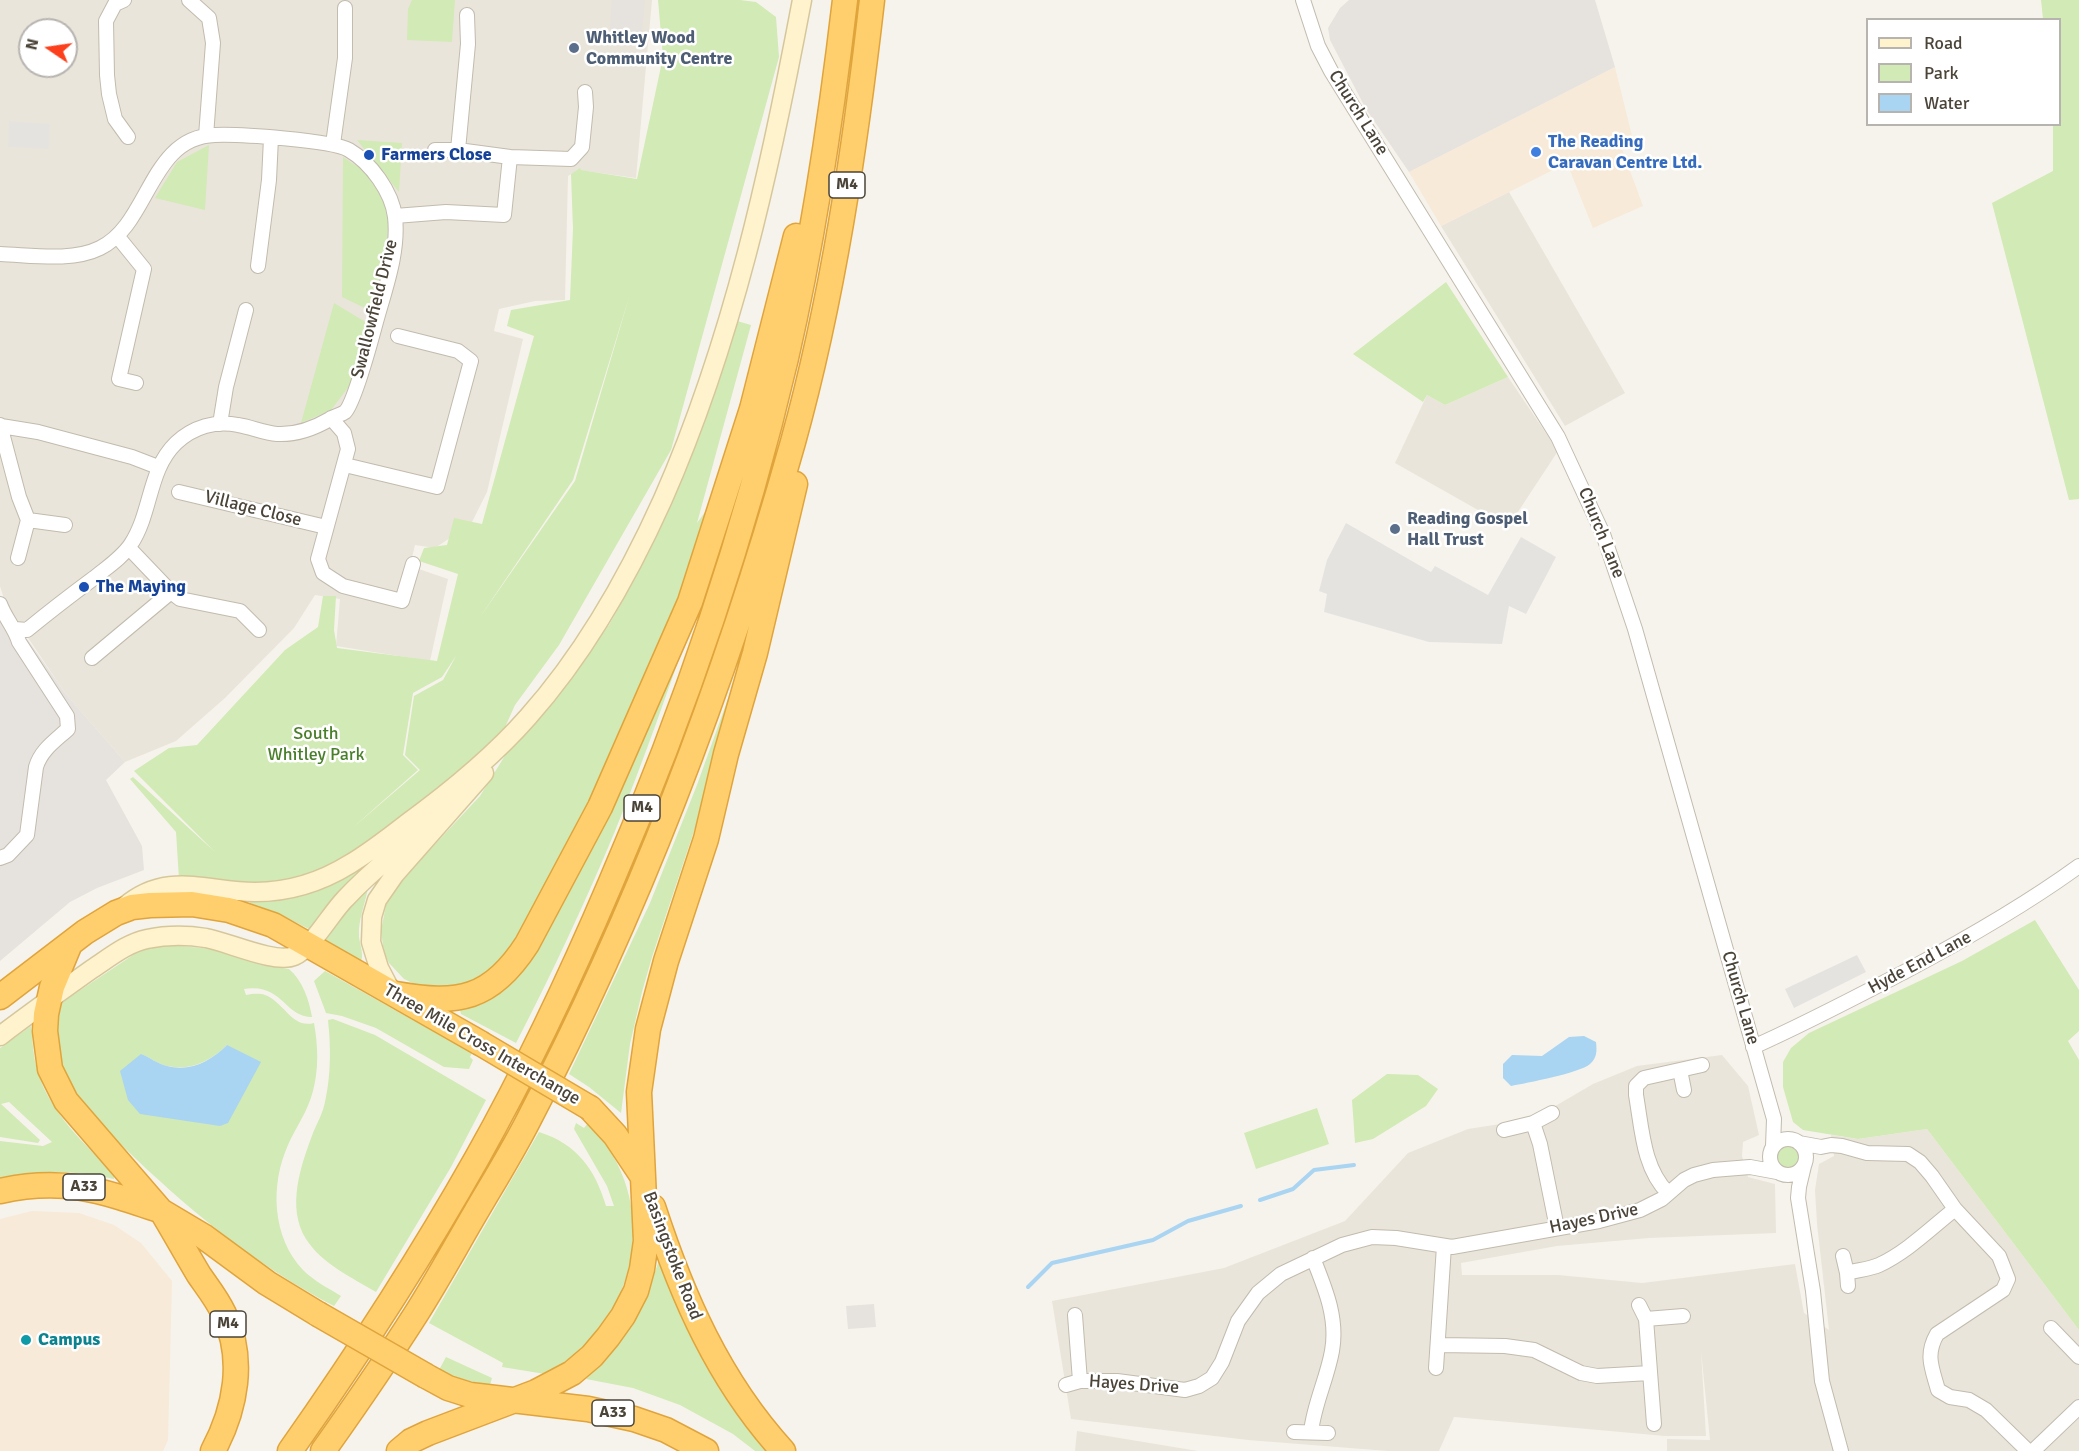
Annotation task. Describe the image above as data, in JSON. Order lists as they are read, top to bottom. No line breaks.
{"streets":{"highway":["M4","Three Mile Cross Interchange","A33","Basingstoke Road"],"street":["Church Lane","Swallowfield Drive","Village Close","Hyde End Lane","Hayes Drive"]},"crossings":[["Church Lane","Hyde End Lane"],["Church Lane","Hayes Drive"],["M4","Three Mile Cross Interchange"],["M4","A33"],["M4","Basingstoke Road"],["Three Mile Cross Interchange","Basingstoke Road"]],"parks":["South Whitley Park"],"places":["Whitley Wood Community Centre","The Reading Caravan Centre Ltd.","Farmers Close","Reading Gospel Hall Trust","The Maying","Campus"],"legend":["Road","Park","Water"],"north":"left"}
